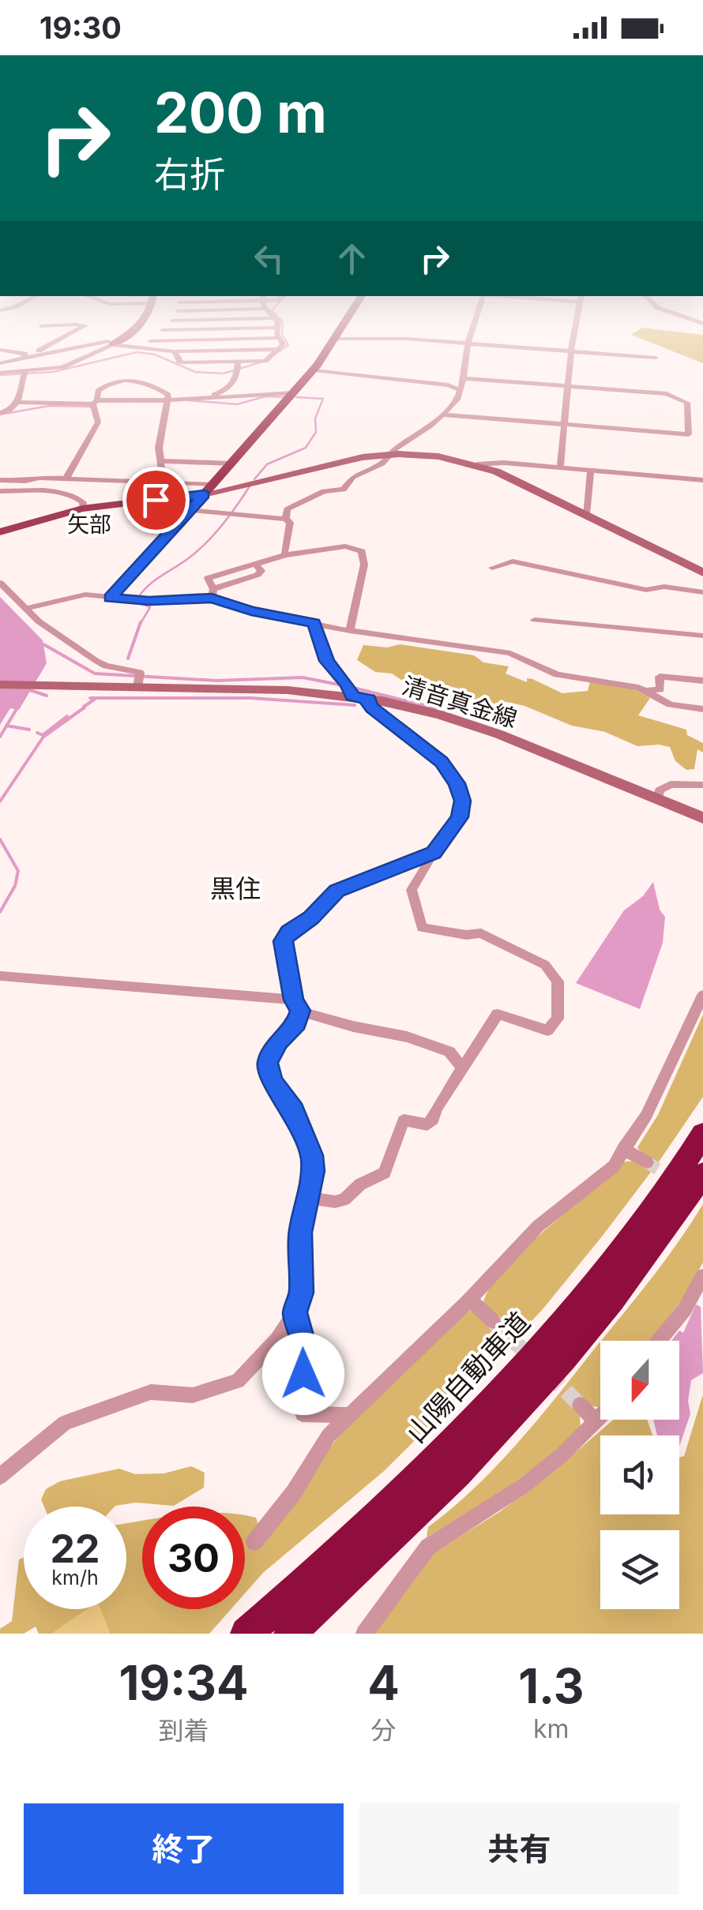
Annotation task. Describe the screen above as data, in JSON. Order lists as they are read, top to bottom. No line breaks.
{"streets":{"highway":["山陽自動車道"],"street":["清音真金線"]},"districts":["矢部","黒住"],"north":"bottom","page":{"status":"19:30","turn":["200 m","右折"],"speed":"22 km/h","limit":"30","eta":["19:34","到着","4","分","1.3","km"],"buttons":["終了","共有"]}}
